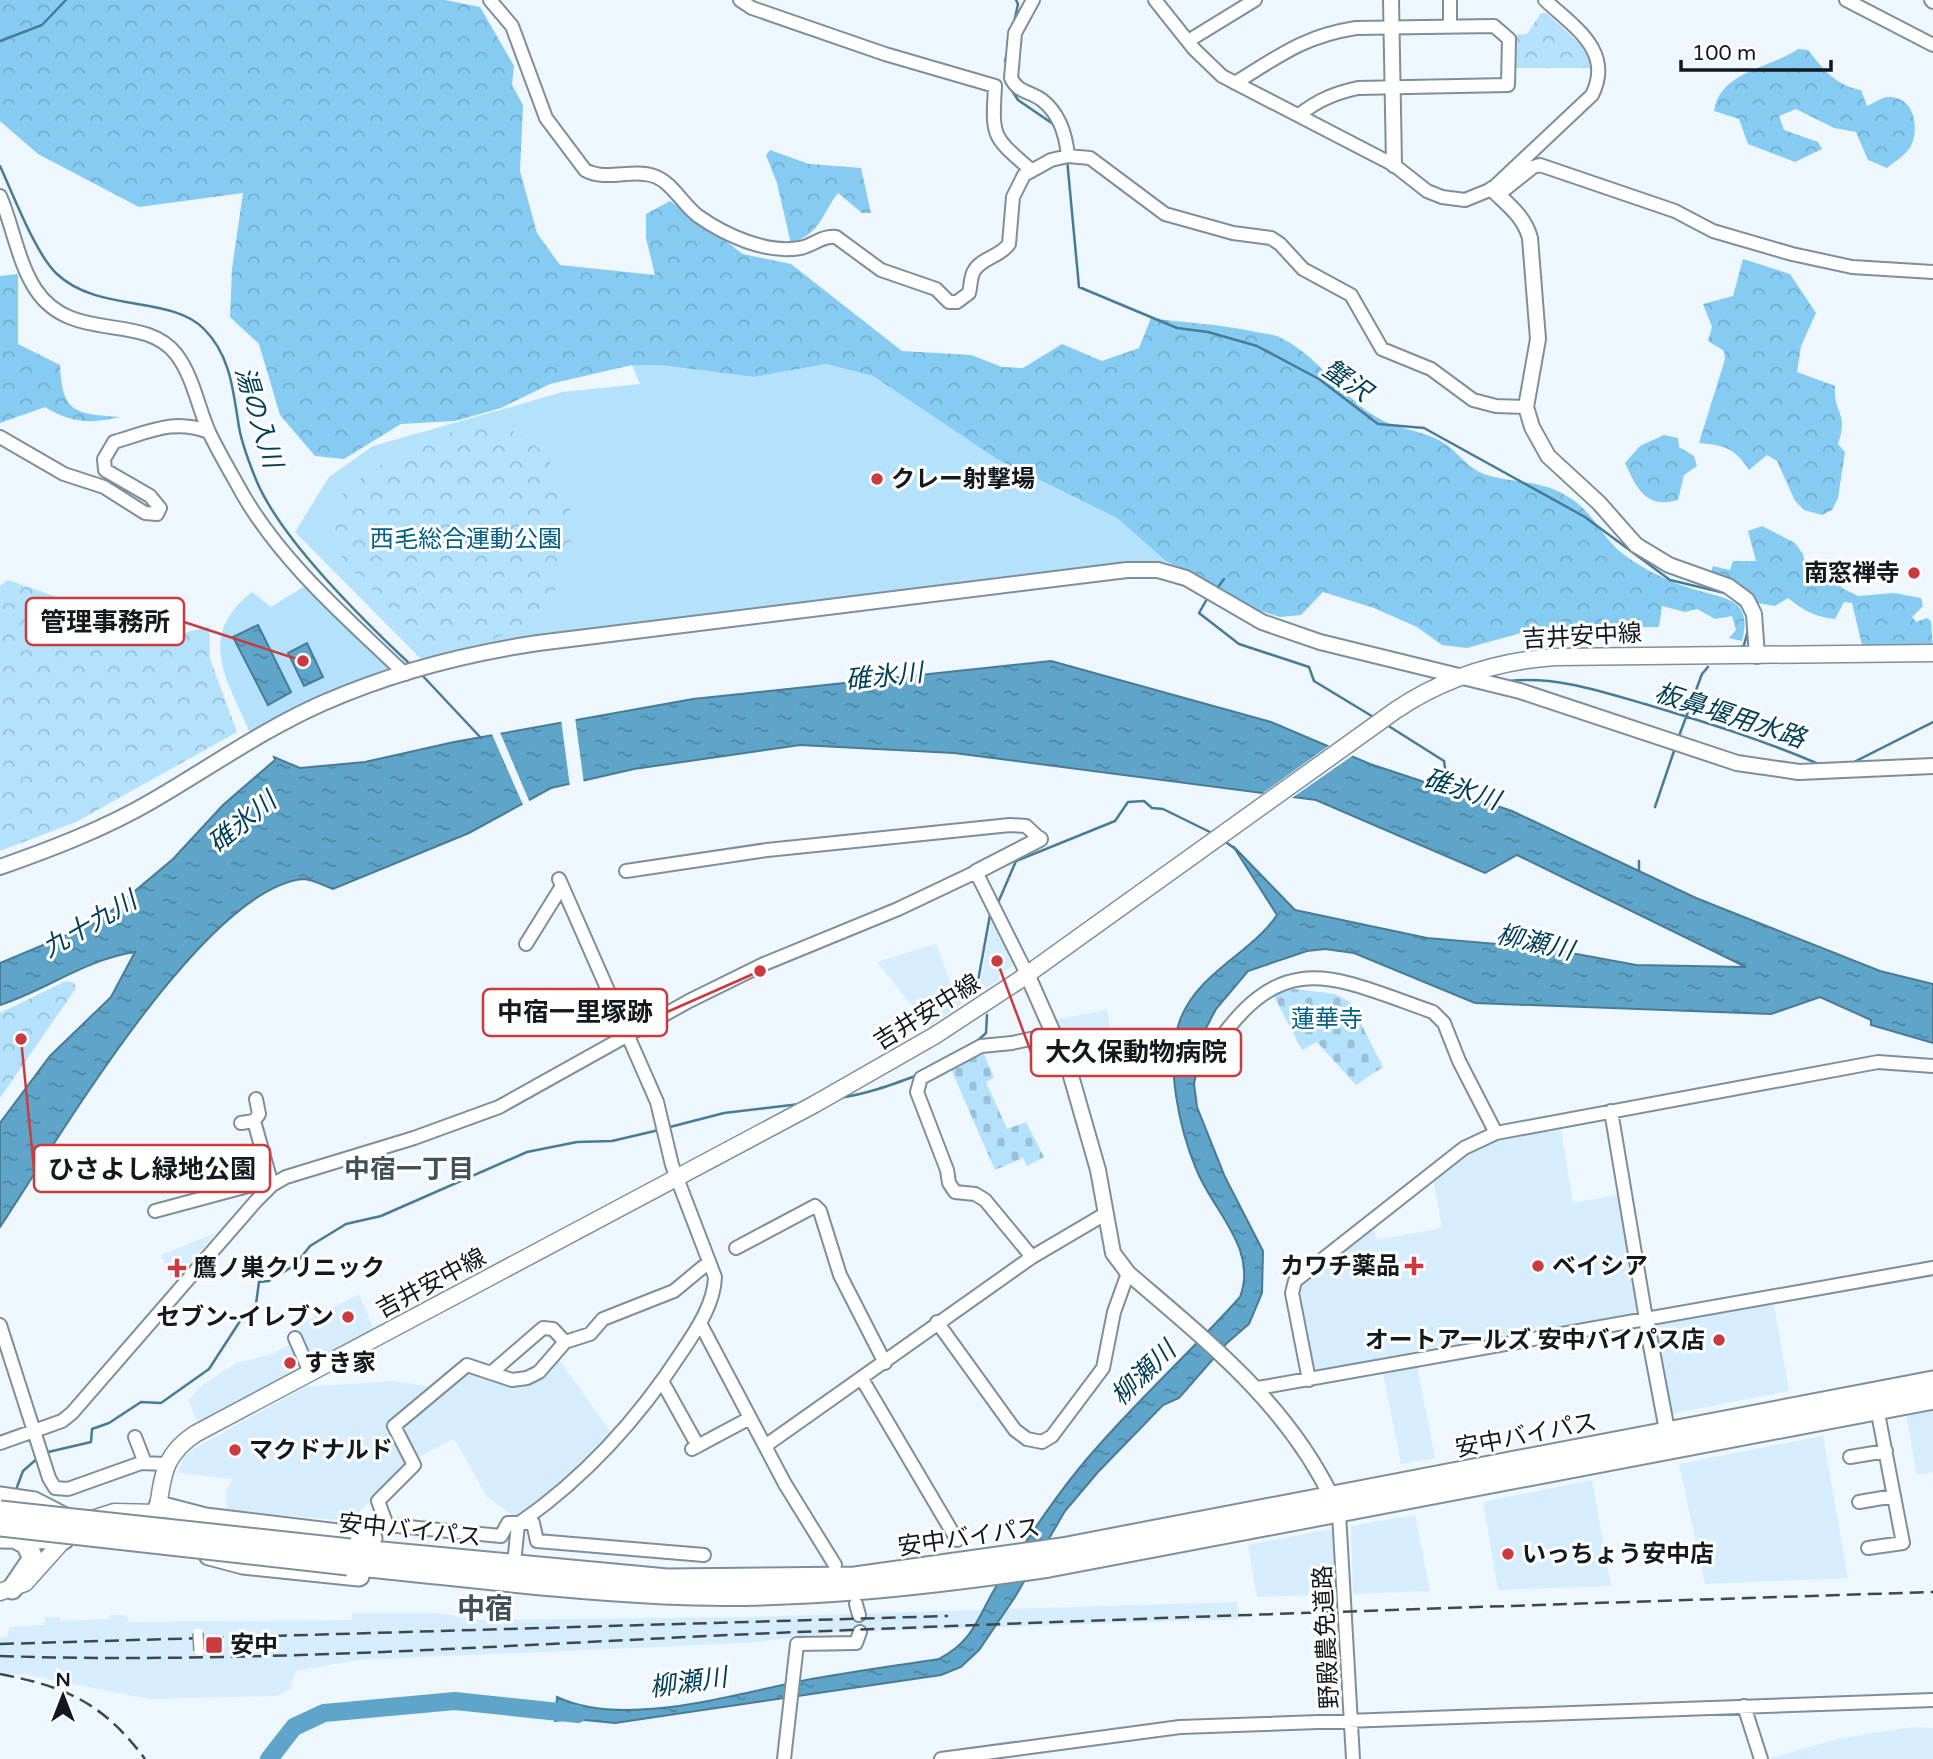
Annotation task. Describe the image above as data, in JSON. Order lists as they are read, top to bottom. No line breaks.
{"streets":{"highway":["安中バイパス"],"main road":["吉井安中線"],"street":["野殿農免道路"]},"crossings":[["安中バイパス","野殿農免道路"]],"districts":["中宿一丁目","中宿"],"water":["蟹沢","湯の入川","碓氷川","板鼻堰用水路","九十九川","柳瀬川"],"parks":["西毛総合運動公園","蓮華寺"],"places":{"other":["クレー射撃場","南窓禅寺","管理事務所","大久保動物病院","中宿一里塚跡","ひさよし緑地公園","ベイシア","セブン-イレブン","オートアールズ 安中バイパス店","すき家","マクドナルド","いっちょう安中店"],"health":["カワチ薬品","鷹ノ巣クリニック"],"transit":["安中"]},"scale_bar":"100 m","north":"top"}
